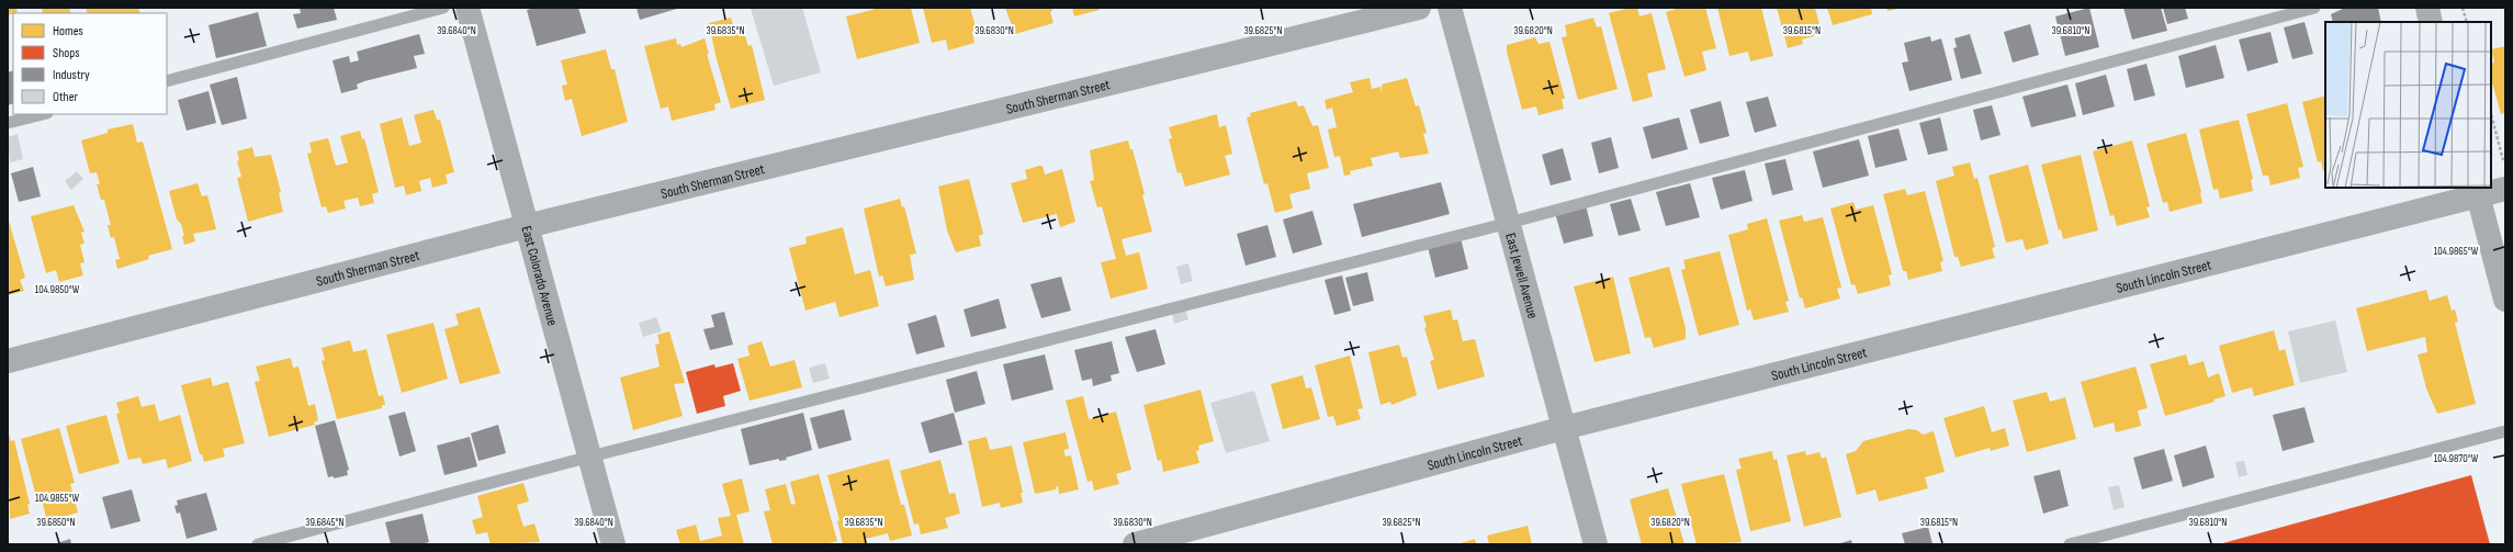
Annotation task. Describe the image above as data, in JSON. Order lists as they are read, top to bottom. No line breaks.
{"streets":{"street":["South Sherman Street","East Colorado Avenue","East Jewell Avenue","South Lincoln Street"]},"crossings":[["South Sherman Street","East Colorado Avenue"],["East Jewell Avenue","South Lincoln Street"]],"legend":["Homes","Shops","Industry","Other"],"coordinates":["39.6840°N","39.6835°N","39.6830°N","39.6825°N","39.6820°N","39.6815°N","39.6810°N","104.9865°W","104.9850°W","104.9870°W","104.9855°W","39.6850°N","39.6845°N"]}
